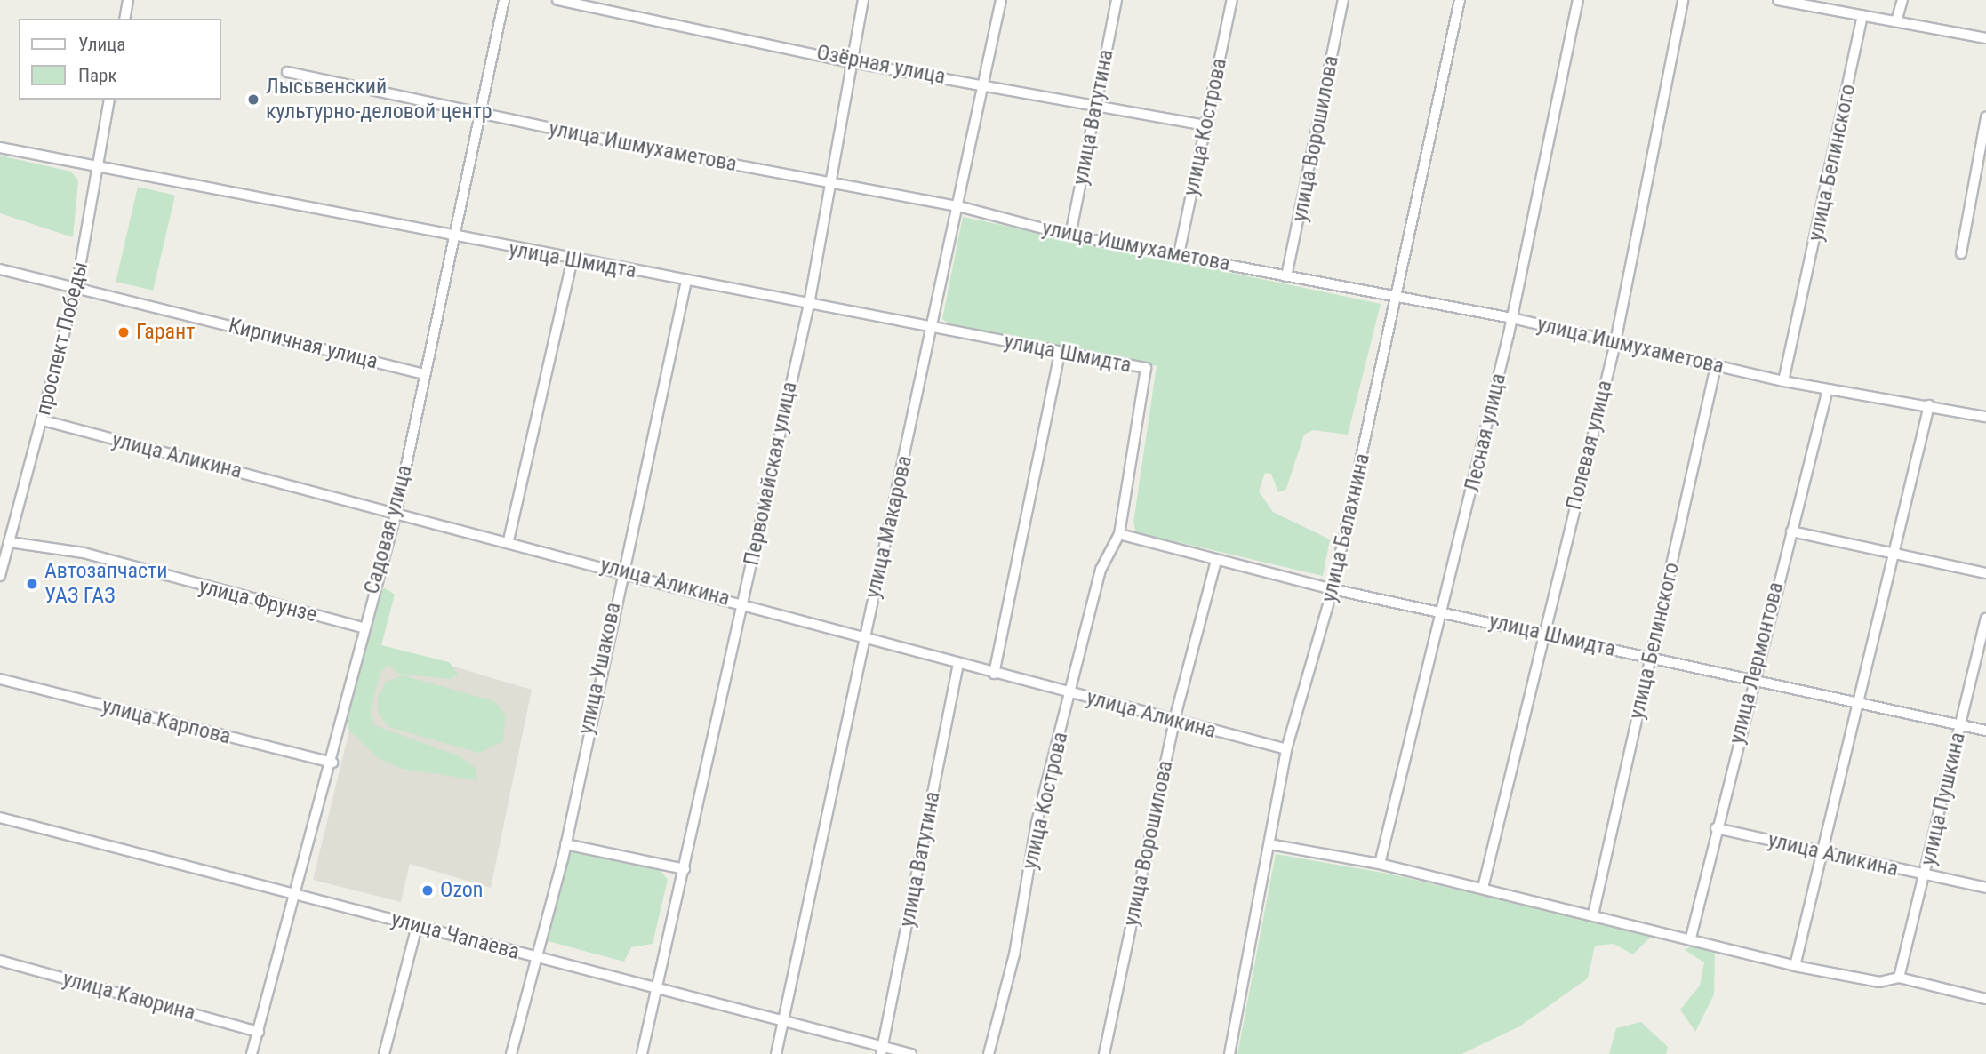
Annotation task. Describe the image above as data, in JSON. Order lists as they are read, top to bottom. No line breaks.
{"streets":{"street":["Озёрная улица","улица Ватутина","улица Кострова","улица Ворошилова","улица Ишмухаметова","улица Белинского","улица Шмидта","проспект Победы","Кирпичная улица","Лесная улица","Полевая улица","улица Аликина","Первомайская улица","улица Макарова","улица Балахнина","Садовая улица","улица Фрунзе","улица Лермонтова","улица Ушакова","улица Карпова","улица Пушкина","улица Чапаева","улица Каюрина"]},"crossings":[["Озёрная улица","улица Ватутина"],["Озёрная улица","улица Кострова"],["Озёрная улица","Первомайская улица"],["Озёрная улица","улица Макарова"],["улица Ватутина","улица Ишмухаметова"],["улица Ватутина","улица Аликина"],["улица Ватутина","улица Чапаева"],["улица Кострова","улица Ишмухаметова"],["улица Кострова","улица Шмидта"],["улица Кострова","улица Аликина"],["улица Ворошилова","улица Ишмухаметова"],["улица Ворошилова","улица Шмидта"],["улица Ворошилова","улица Аликина"],["улица Ишмухаметова","улица Белинского"],["улица Ишмухаметова","Лесная улица"],["улица Ишмухаметова","Полевая улица"],["улица Ишмухаметова","Первомайская улица"],["улица Ишмухаметова","улица Макарова"],["улица Ишмухаметова","улица Балахнина"],["улица Ишмухаметова","Садовая улица"],["улица Ишмухаметова","улица Лермонтова"],["улица Белинского","улица Шмидта"],["улица Шмидта","проспект Победы"],["улица Шмидта","Лесная улица"],["улица Шмидта","Полевая улица"],["улица Шмидта","Первомайская улица"],["улица Шмидта","улица Макарова"],["улица Шмидта","улица Балахнина"],["улица Шмидта","Садовая улица"],["улица Шмидта","улица Лермонтова"],["улица Шмидта","улица Ушакова"],["улица Шмидта","улица Пушкина"],["проспект Победы","Кирпичная улица"],["проспект Победы","улица Аликина"],["проспект Победы","улица Фрунзе"],["Кирпичная улица","Садовая улица"],["улица Аликина","Первомайская улица"],["улица Аликина","улица Макарова"],["улица Аликина","улица Балахнина"],["улица Аликина","Садовая улица"],["улица Аликина","улица Лермонтова"],["улица Аликина","улица Ушакова"],["улица Аликина","улица Пушкина"],["Первомайская улица","улица Чапаева"],["улица Макарова","улица Чапаева"],["Садовая улица","улица Фрунзе"],["Садовая улица","улица Карпова"],["Садовая улица","улица Чапаева"],["Садовая улица","улица Каюрина"],["улица Ушакова","улица Чапаева"]],"places":["Лысьвенский культурно-деловой центр","Гарант","Автозапчасти УАЗ ГАЗ","Ozon"],"legend":["Улица","Парк"]}
